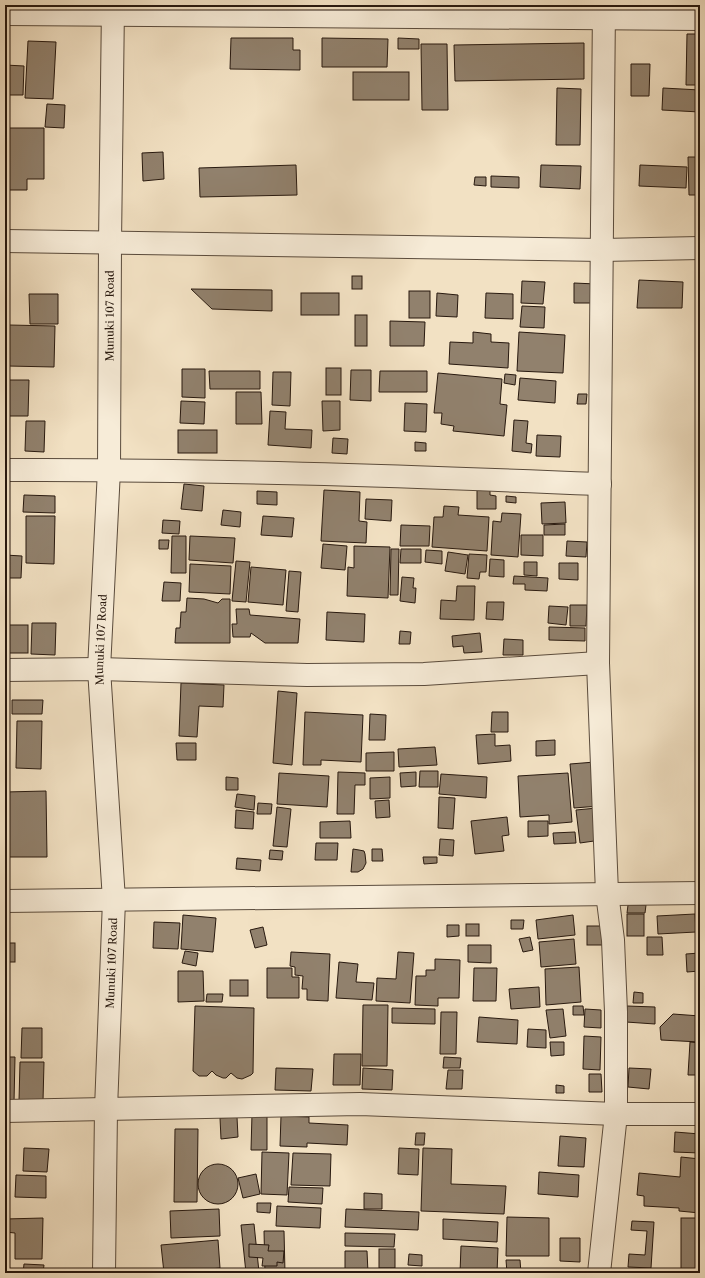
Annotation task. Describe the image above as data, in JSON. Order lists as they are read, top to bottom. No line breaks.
{"streets":{"street":["Munuki 107 Road"]}}
